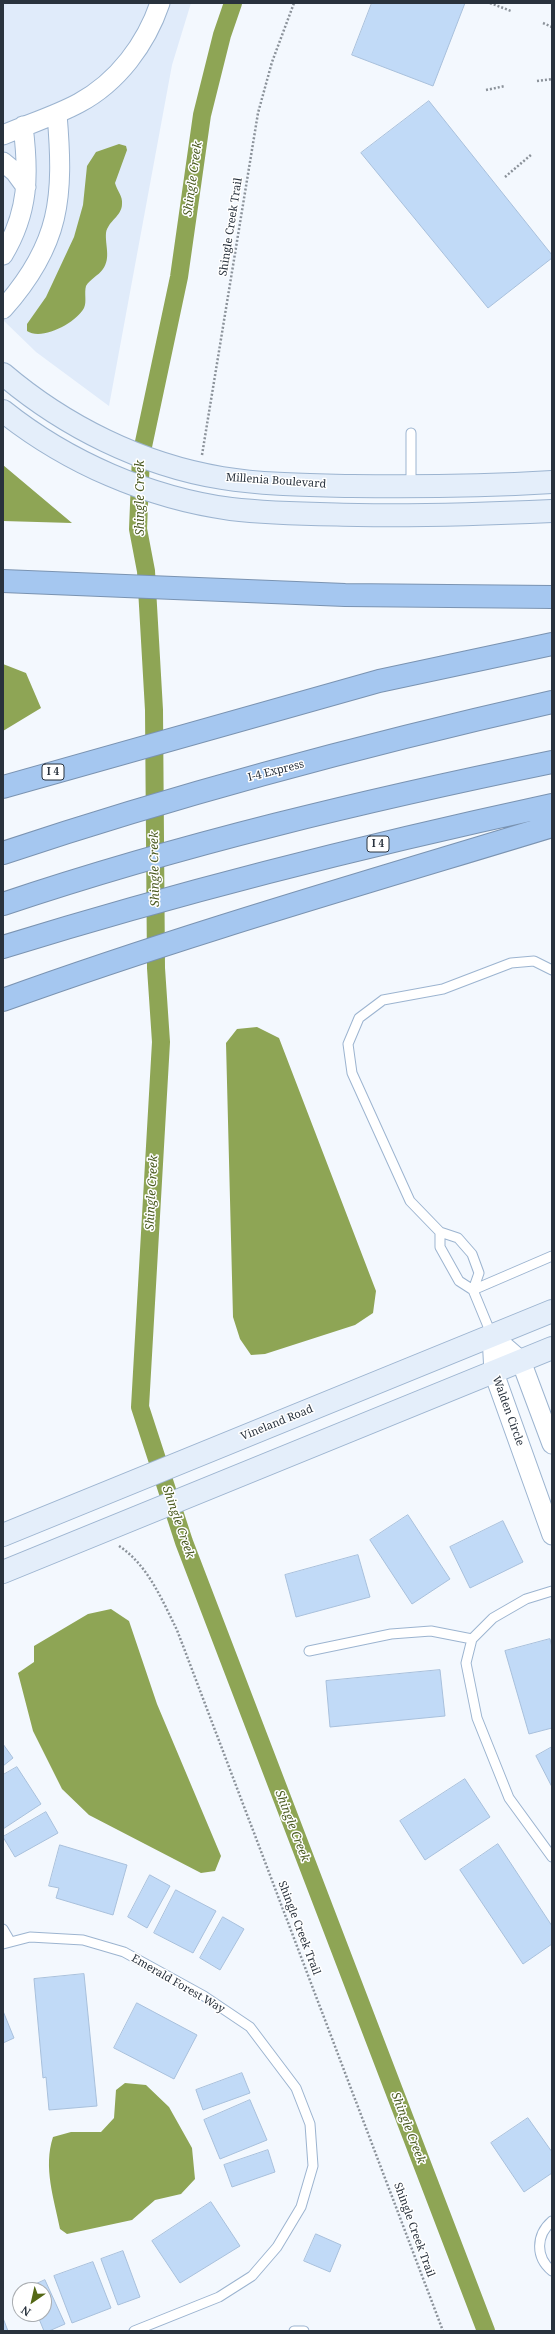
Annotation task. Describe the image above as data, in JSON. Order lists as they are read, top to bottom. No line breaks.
{"streets":{"highway":["I-4 Express","I 4"],"street":["Millenia Boulevard","Walden Circle","Vineland Road"],"lane":["Emerald Forest Way"],"path":["Shingle Creek Trail"]},"crossings":[["Walden Circle","Vineland Road"]],"water":["Shingle Creek"],"north":"bottom left"}
